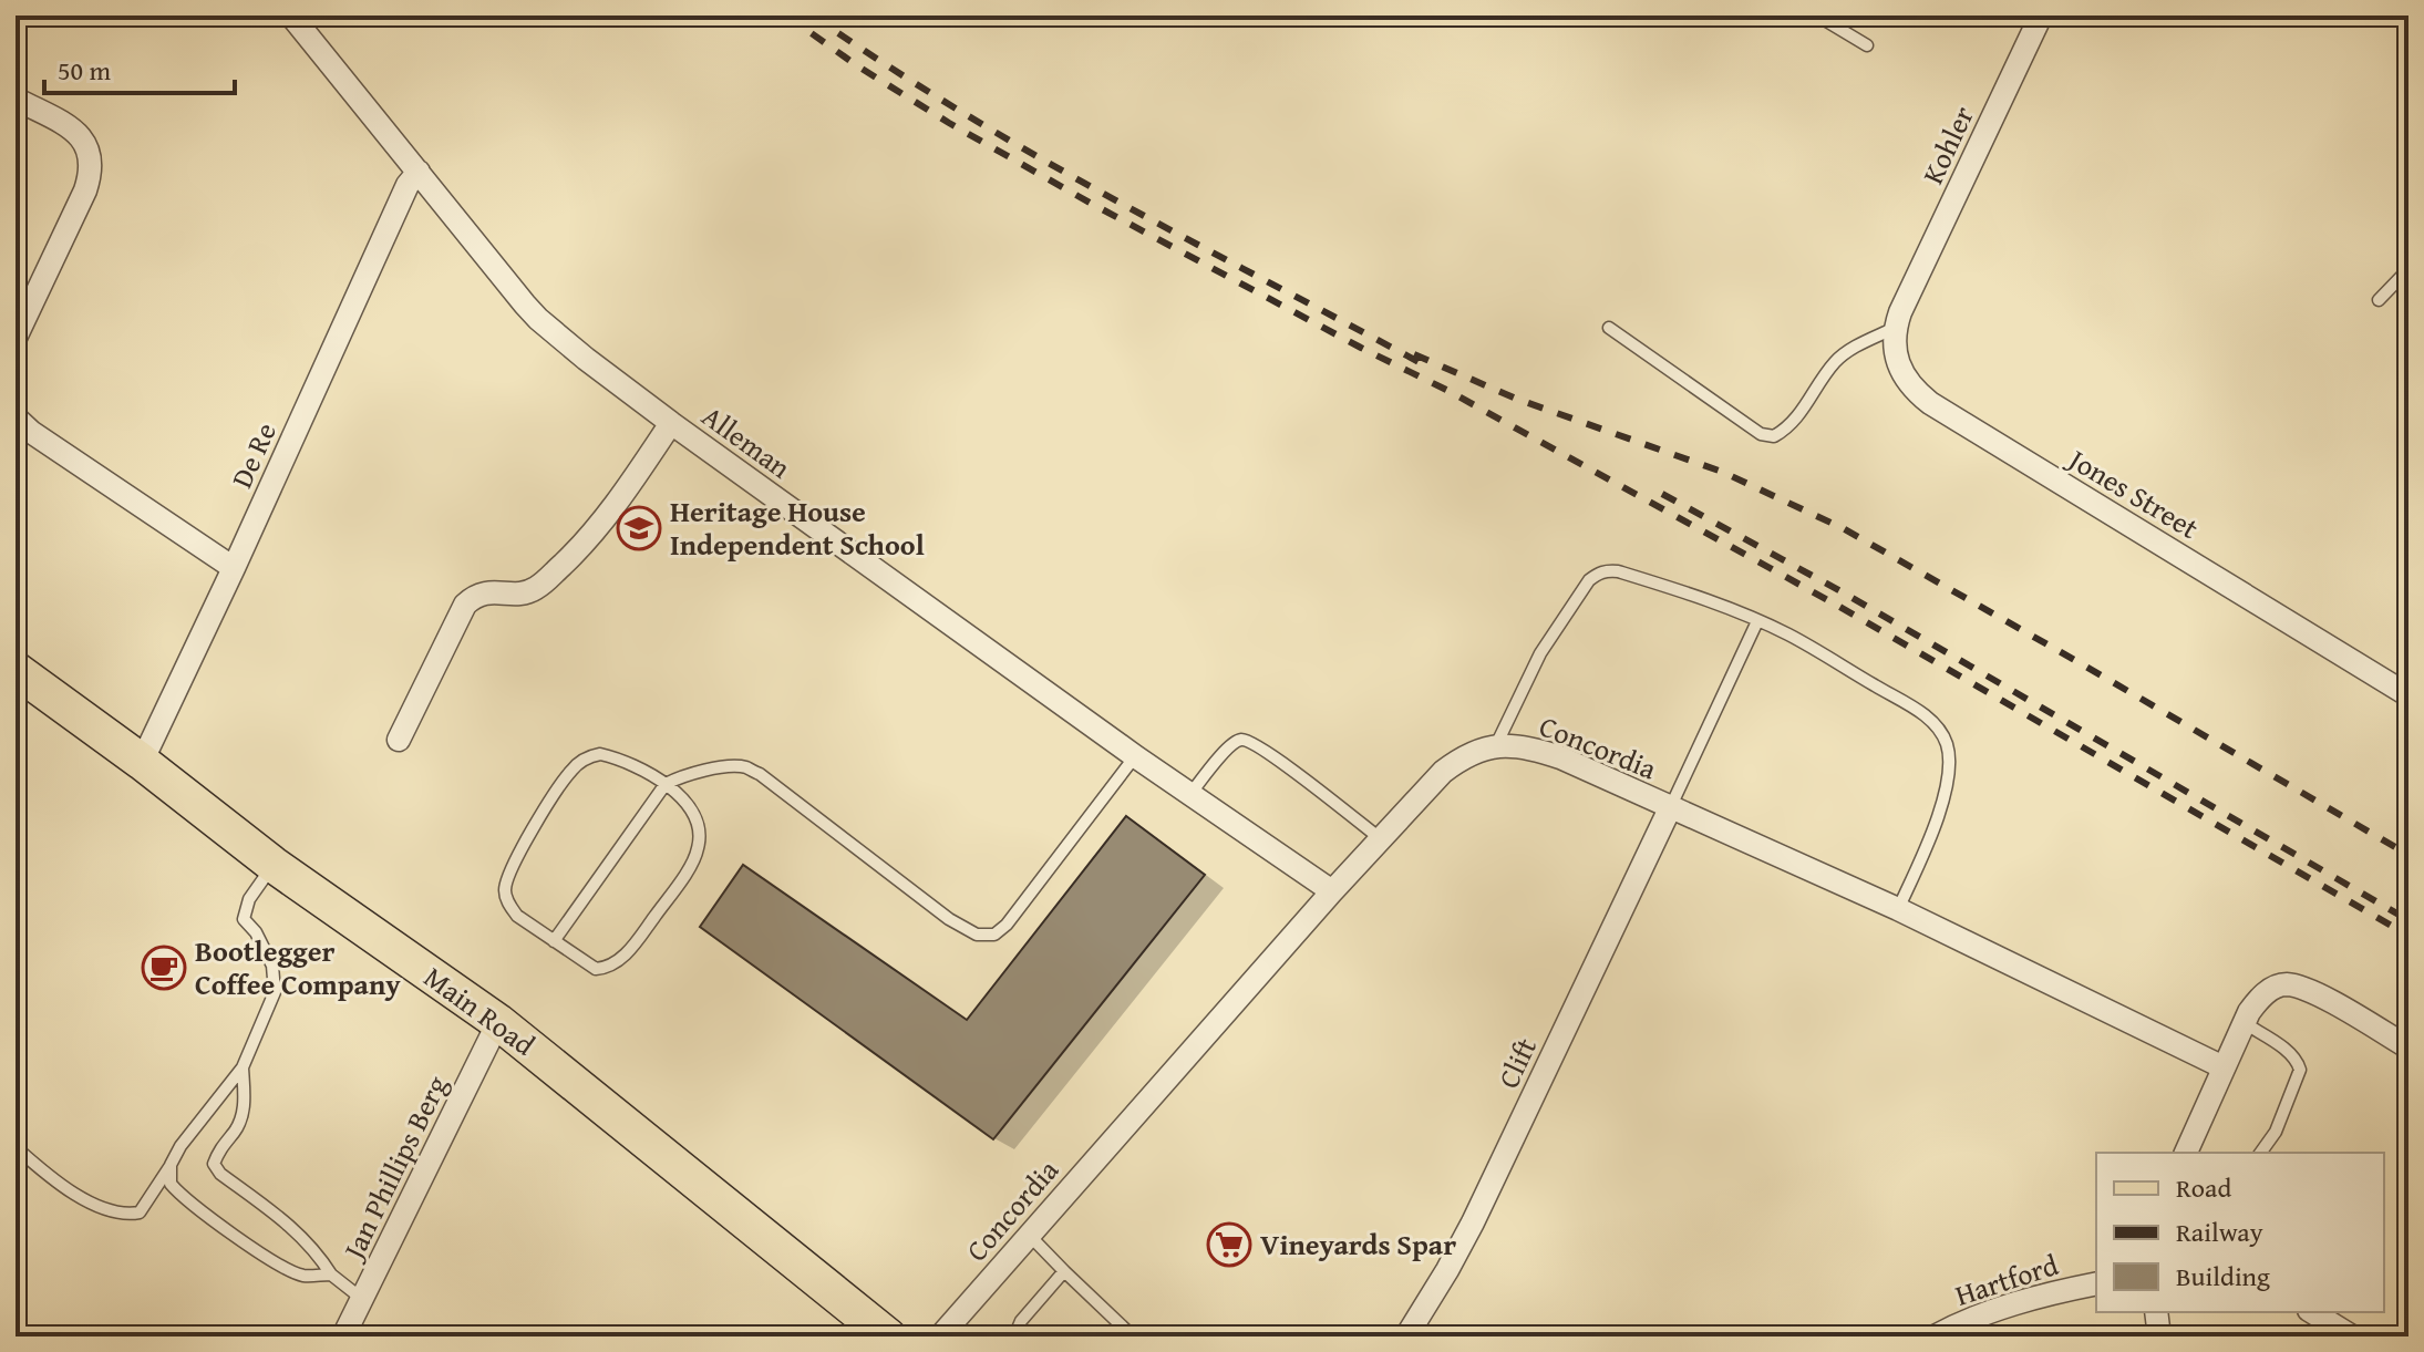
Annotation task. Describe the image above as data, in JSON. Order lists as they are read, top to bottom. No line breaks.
{"streets":{"main road":["Main Road"],"street":["Kohler","Alleman","De Re","Jones Street","Concordia","Clift","Jan Phillips Berg","Hartford"]},"crossings":[["Kohler","Jones Street"],["Alleman","De Re"],["Alleman","Concordia"],["De Re","Main Road"],["Concordia","Clift"],["Main Road","Jan Phillips Berg"]],"places":{"school or university":["Heritage House Independent School"],"cafe":["Bootlegger Coffee Company"],"supermarket":["Vineyards Spar"]},"legend":["Road","Railway","Building"],"scale_bar":"50 m"}
